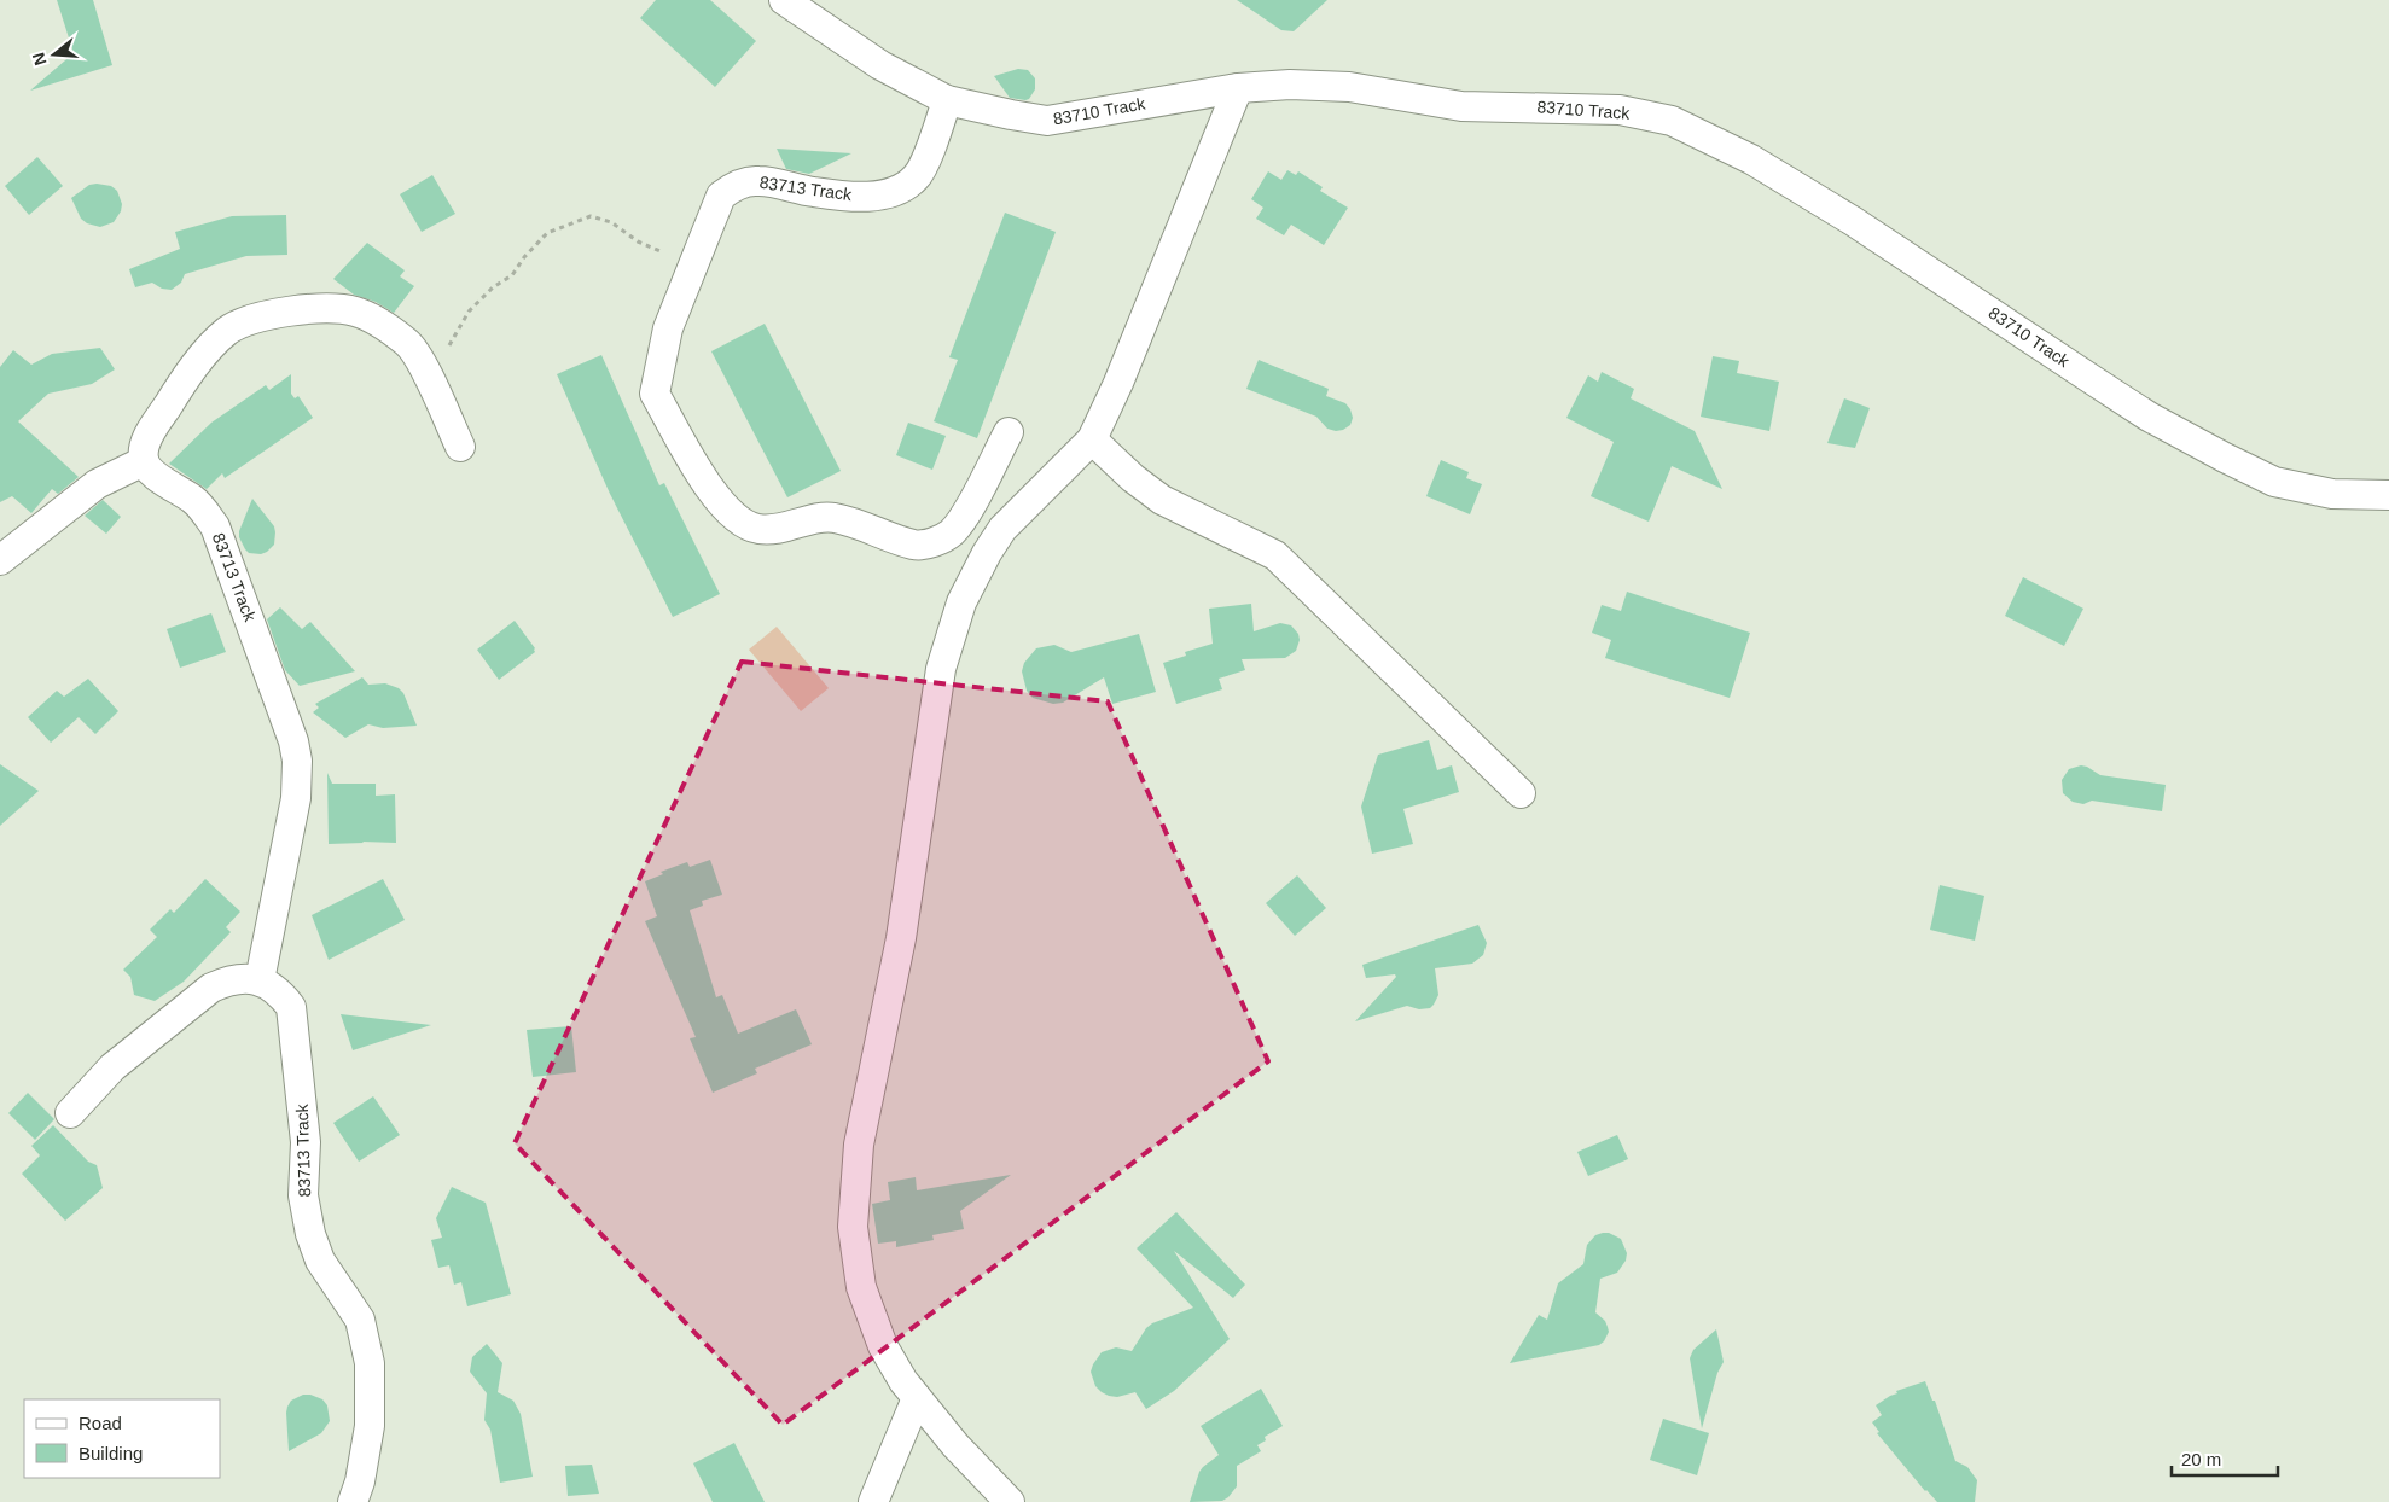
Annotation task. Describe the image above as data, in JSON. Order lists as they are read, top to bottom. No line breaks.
{"streets":{"street":["83710 Track","83713 Track"]},"crossings":[["83710 Track","83713 Track"]],"legend":["Road","Building"],"scale_bar":"20 m","north":"left"}
